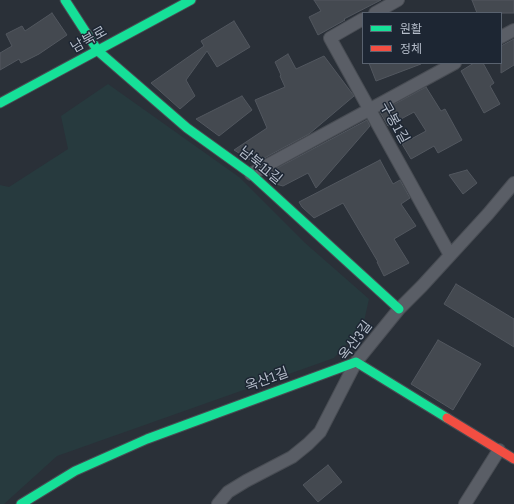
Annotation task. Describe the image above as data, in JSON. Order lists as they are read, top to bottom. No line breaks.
{"streets":{"street":["남북로","구봉1길","남북11길","옥산3길","옥산1길"]},"crossings":[["남북로","남북11길"],["구봉1길","옥산3길"],["남북11길","옥산3길"],["옥산3길","옥산1길"]],"legend":["원활","정체"]}
